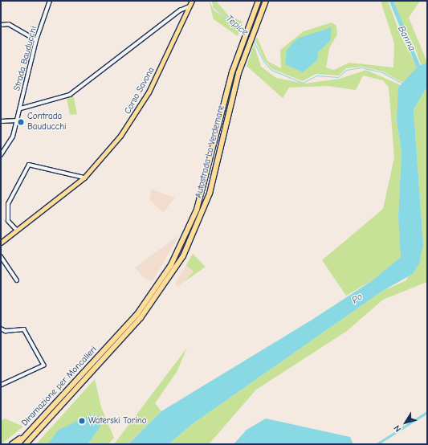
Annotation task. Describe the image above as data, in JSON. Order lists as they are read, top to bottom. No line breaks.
{"streets":{"highway":["Autostrada La Verdemare","Diramazione per Moncalieri"],"main road":["Corso Savona"],"street":["Strada Bauducchi"]},"crossings":[["Autostrada La Verdemare","Diramazione per Moncalieri"]],"water":["Tepice","Banna","Po"],"places":["Contrada Bauducchi","Waterski Torino"],"north":"bottom left"}
